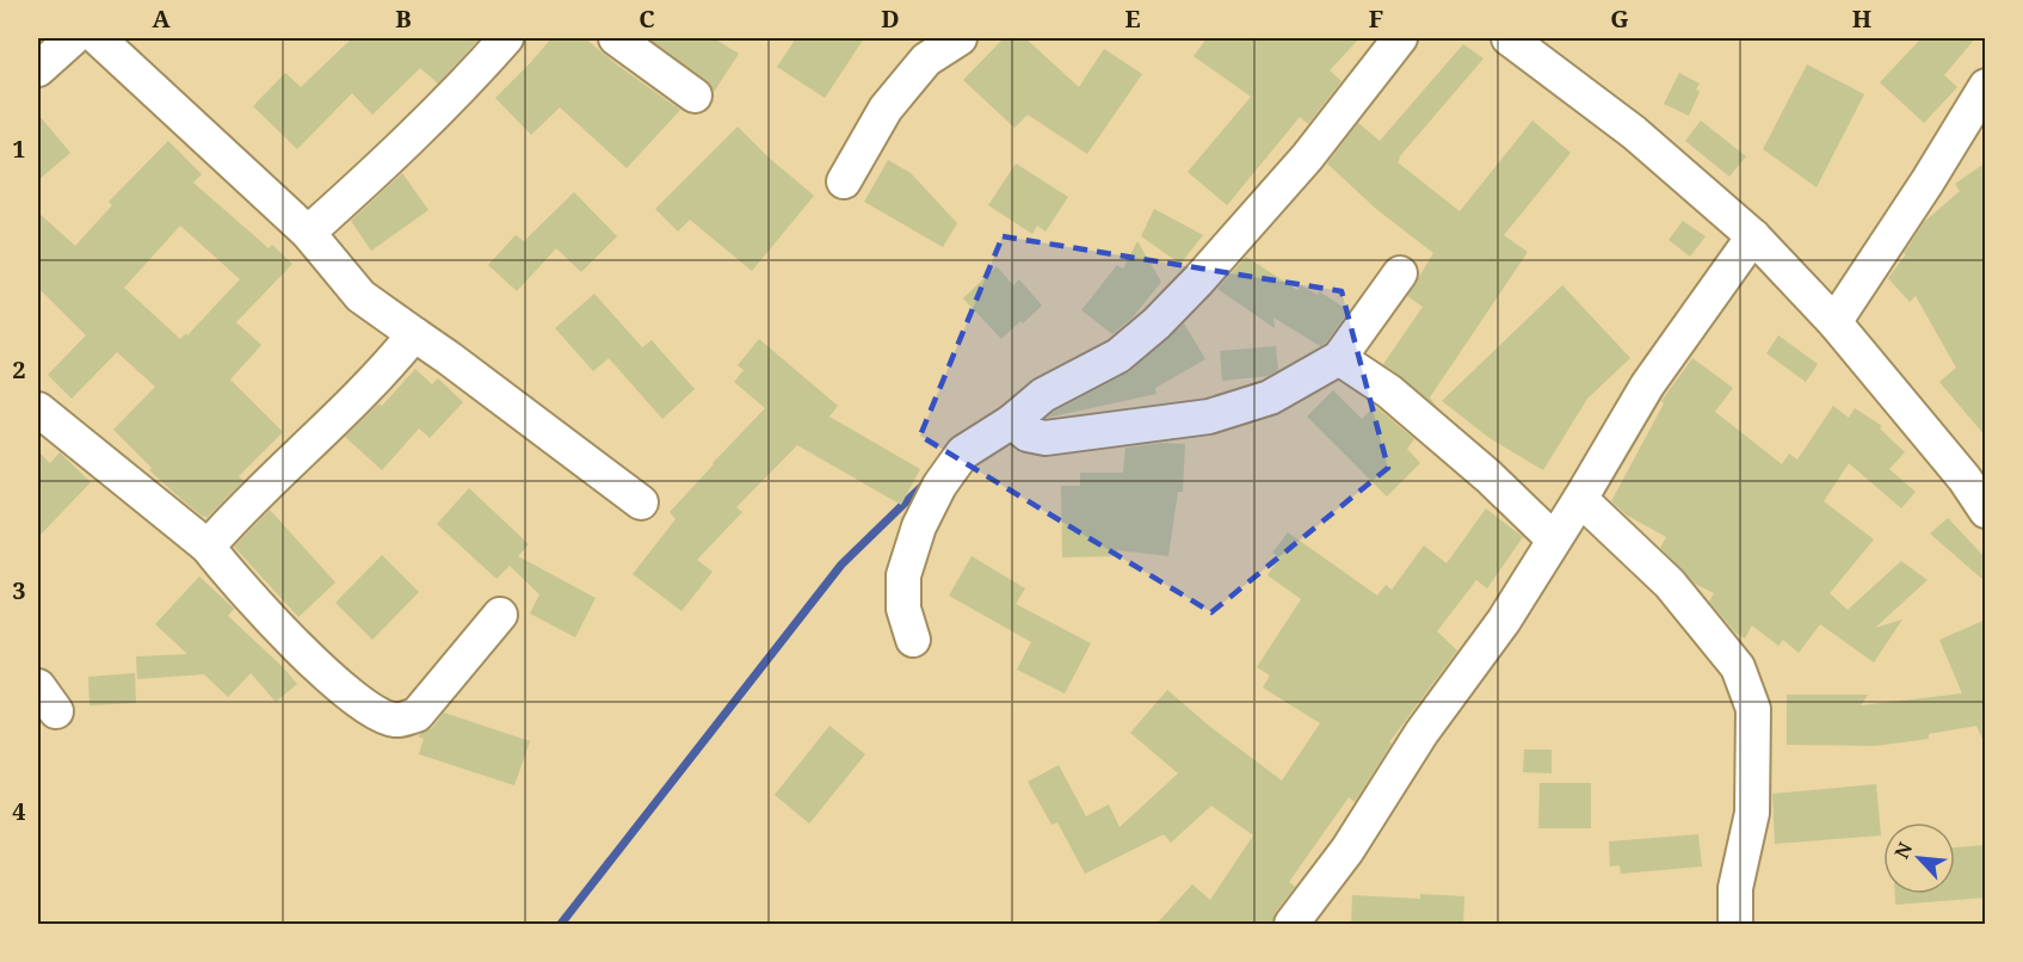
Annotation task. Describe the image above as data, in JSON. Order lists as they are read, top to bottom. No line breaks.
{"north":"top left","grid":{"columns":["A","B","C","D","E","F","G","H"],"rows":["1","2","3","4"]}}
